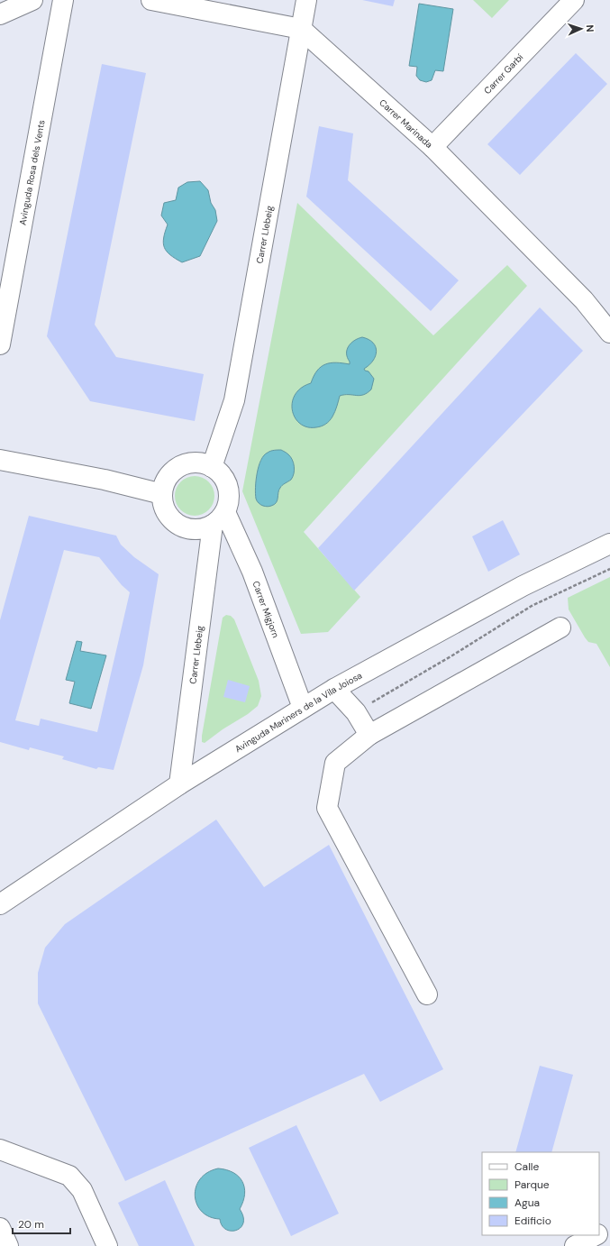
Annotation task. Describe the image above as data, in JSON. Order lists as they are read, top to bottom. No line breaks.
{"streets":{"street":["Carrer Garbí","Carrer Marinada","Avinguda Rosa dels Vents","Carrer Llebeig","Carrer Migjorn","Avinguda Mariners de la Vila Joiosa"]},"crossings":[["Carrer Garbí","Carrer Marinada"],["Carrer Marinada","Carrer Llebeig"],["Carrer Llebeig","Carrer Migjorn"],["Carrer Llebeig","Avinguda Mariners de la Vila Joiosa"],["Carrer Migjorn","Avinguda Mariners de la Vila Joiosa"]],"legend":["Calle","Parque","Agua","Edificio"],"scale_bar":"20 m","north":"right"}
